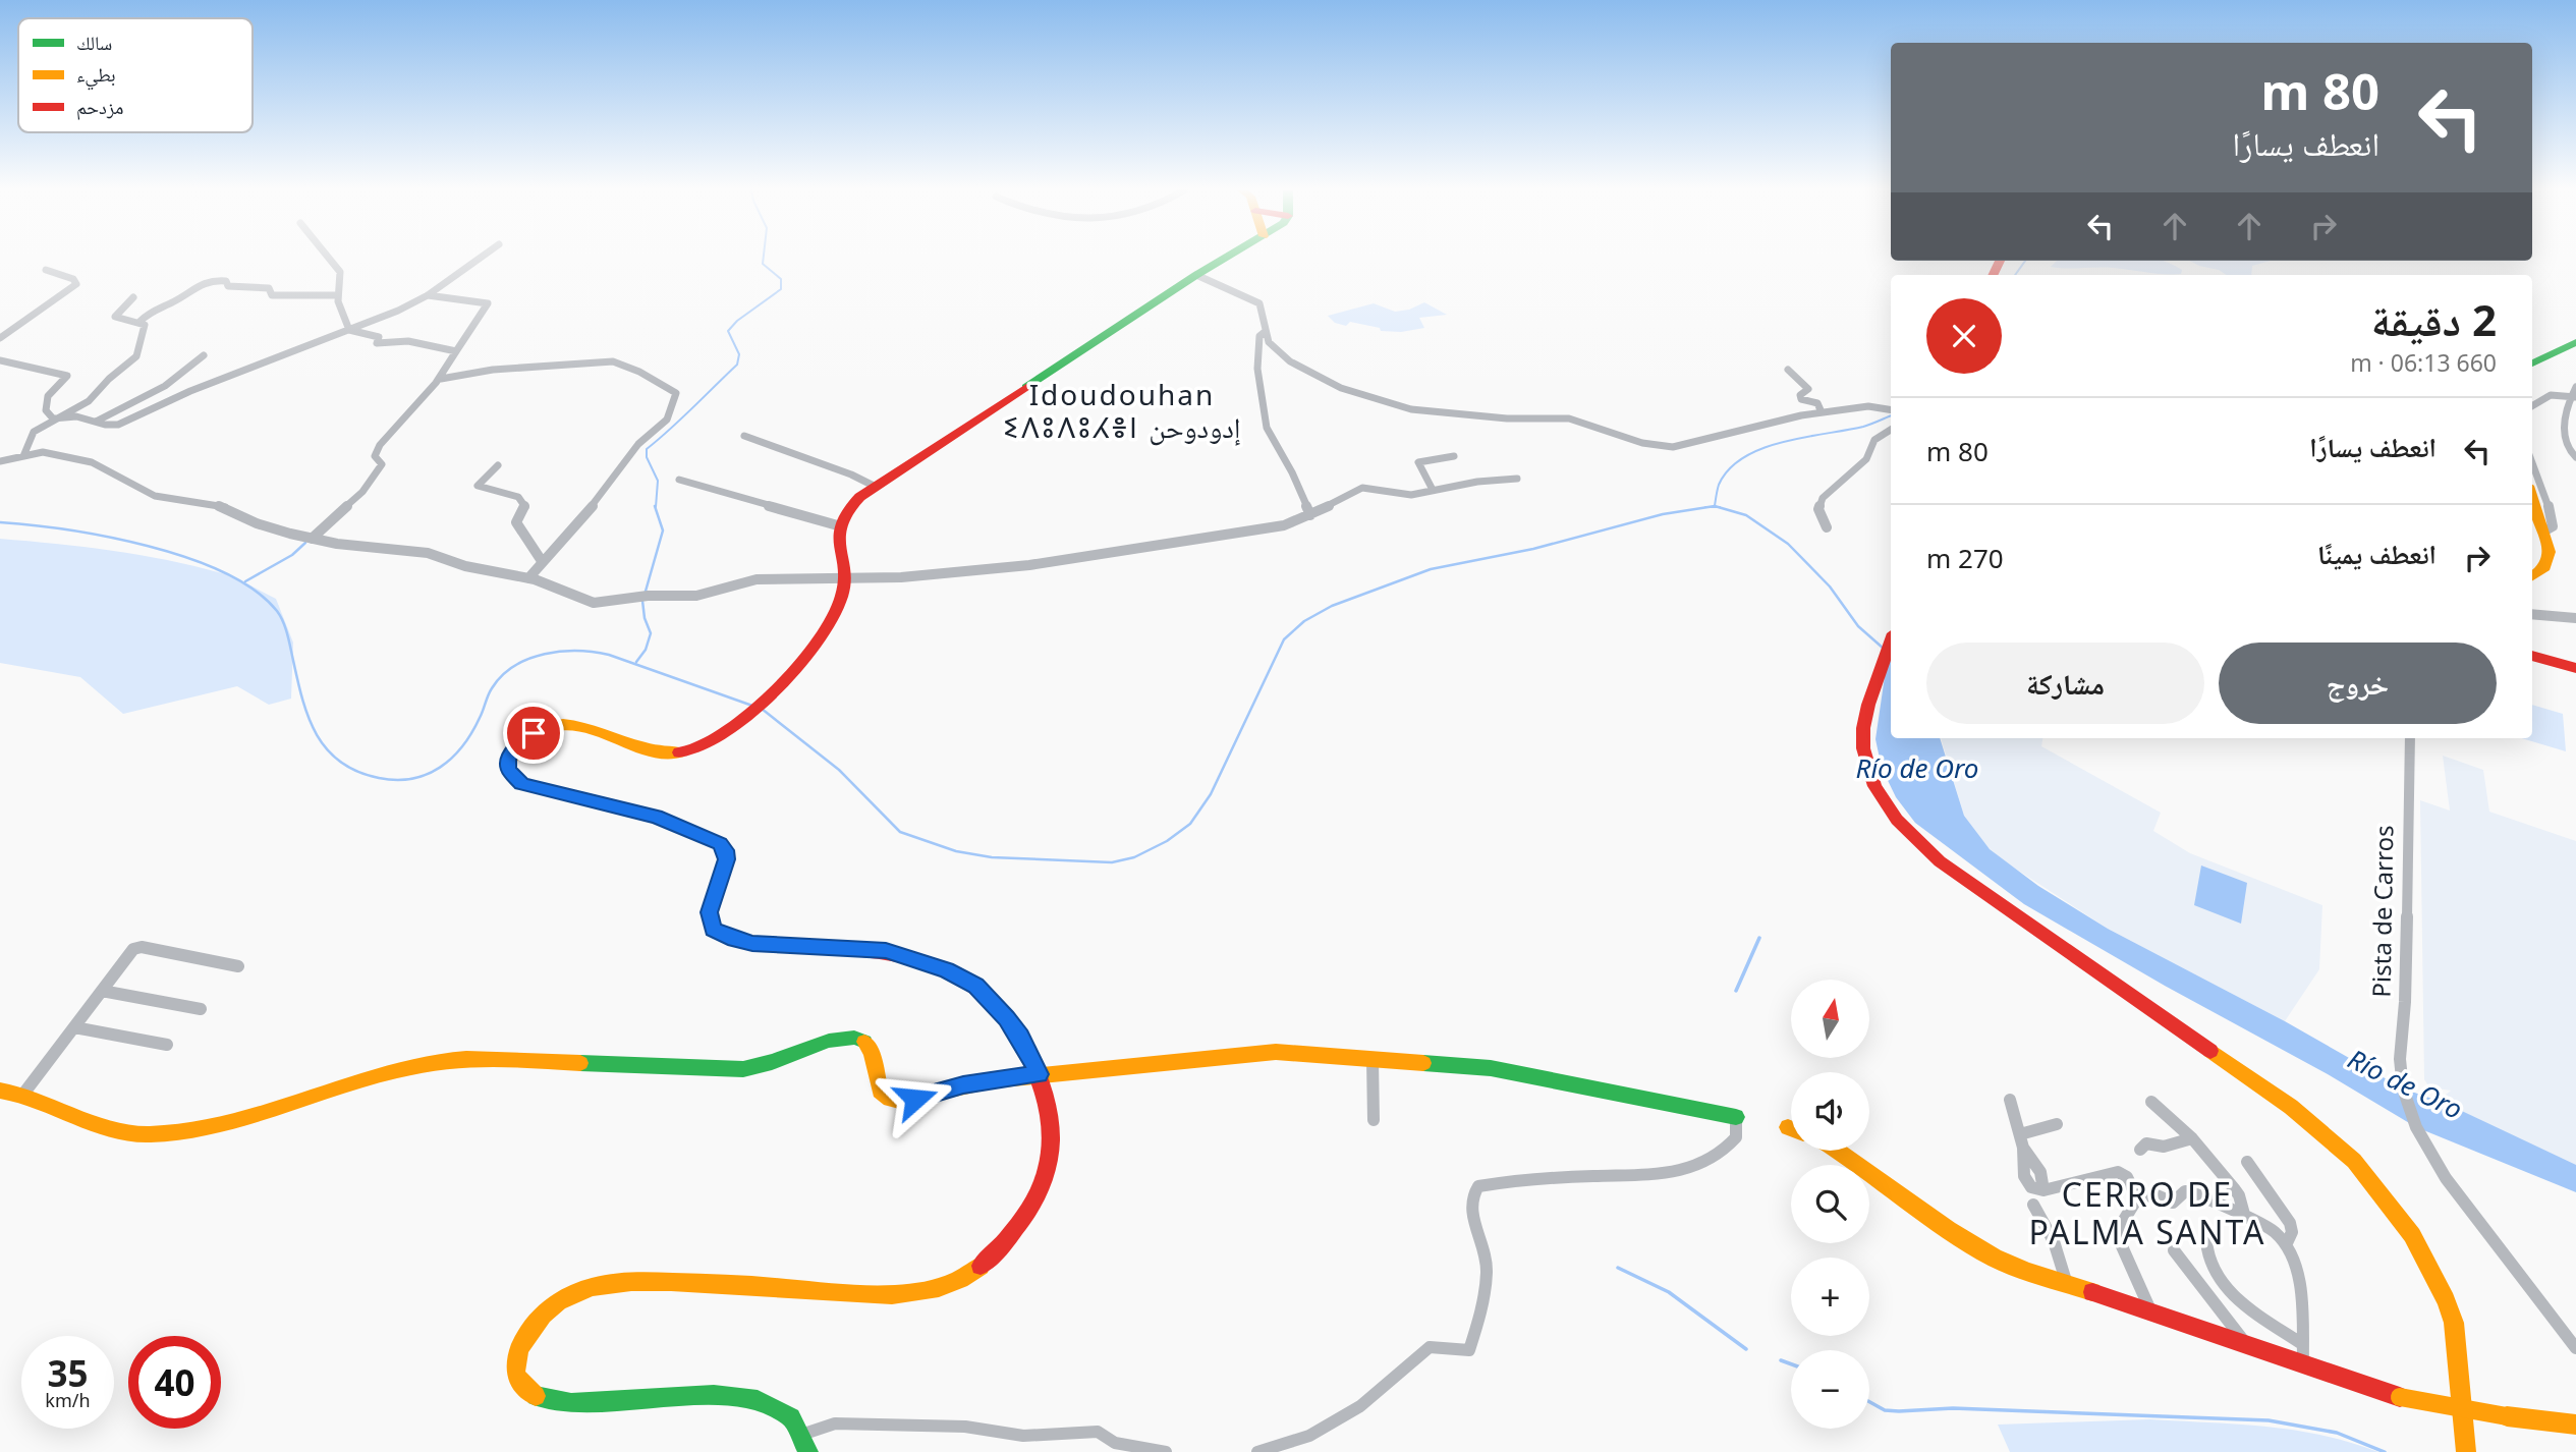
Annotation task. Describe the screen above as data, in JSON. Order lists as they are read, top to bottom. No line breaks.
{"streets":{"street":["Pista de Carros"]},"districts":["Idoudouhan ⵉⴷⵓⴷⵓⵃⴻⵏ إدودوحن","CERRO DE PALMA SANTA"],"water":["Río de Oro"],"legend":["سالك","بطيء","مزدحم"],"north":"top","page":{"turn":["80 m","انعطف يسارًا"],"heading":["2 دقيقة","660 m · 06:13"],"list":[{"name":"انعطف يسارًا","value":"80 m"},{"name":"انعطف يمينًا","value":"270 m"}],"buttons":["خروج","مشاركة"],"map_buttons":["+","−"],"speed":"35 km/h","limit":"40"}}
